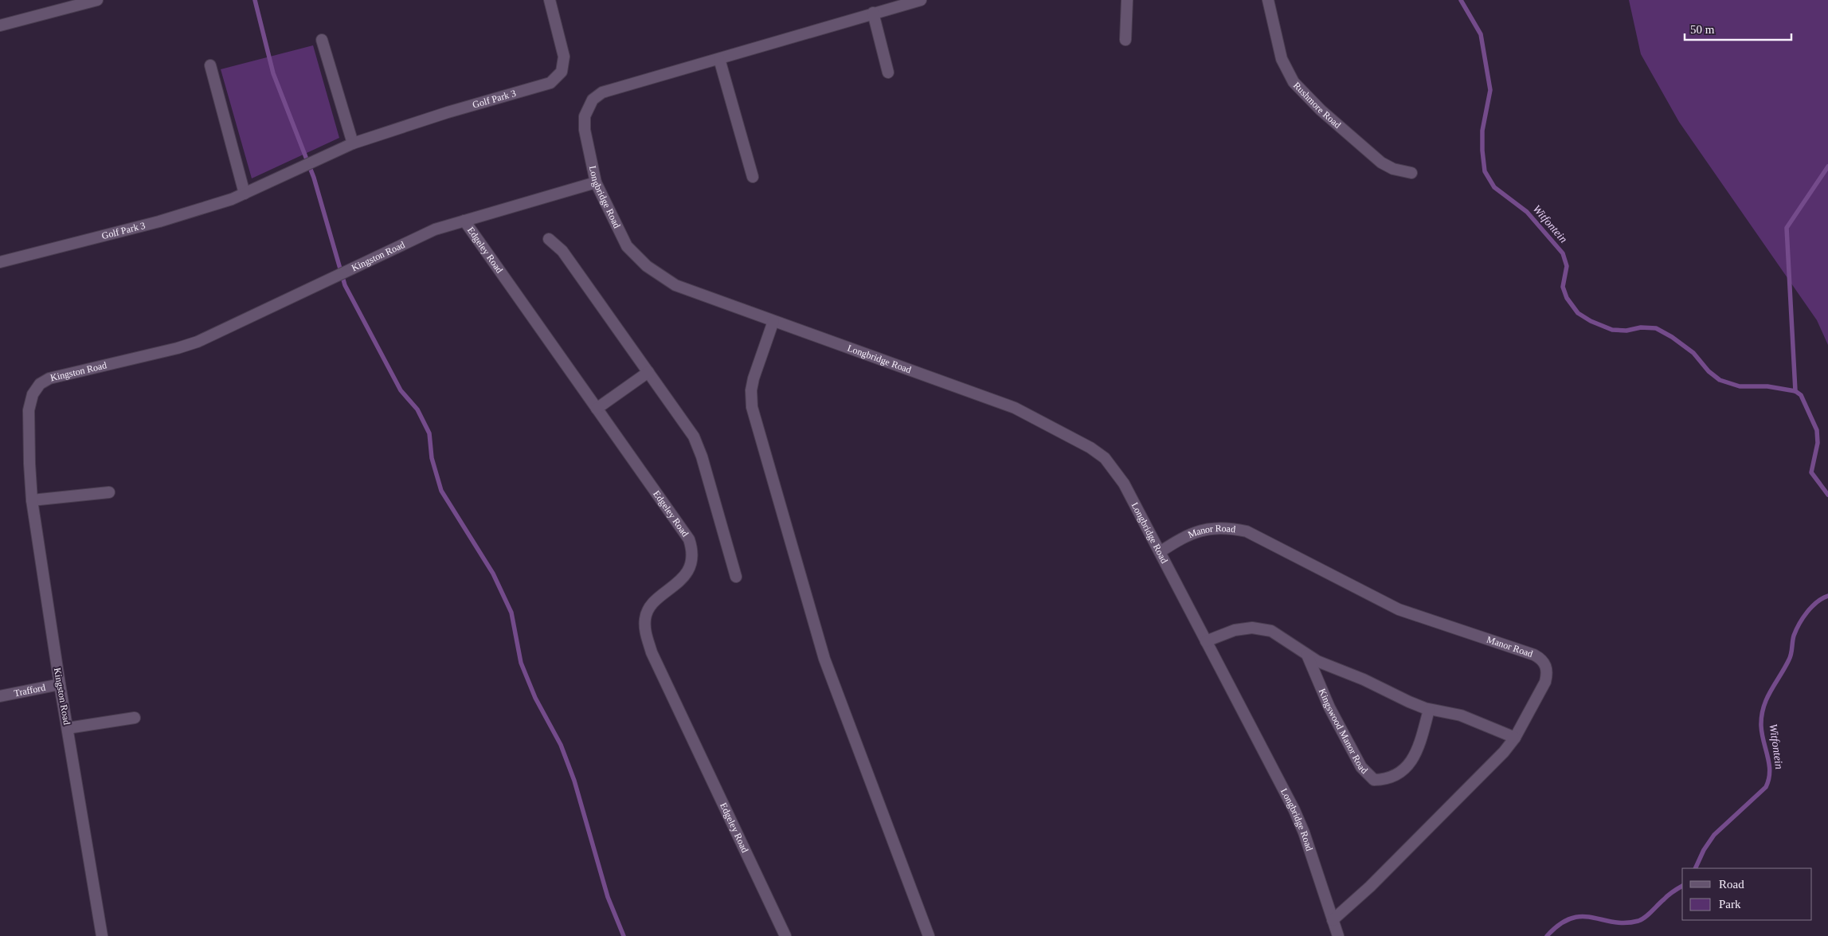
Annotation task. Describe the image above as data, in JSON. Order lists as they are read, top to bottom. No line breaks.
{"streets":{"street":["Golf Park 3","Rushmore Road","Longbridge Road","Edgeley Road","Kingston Road","Manor Road","Trafford","Kingswood Manor Road"]},"crossings":[["Longbridge Road","Kingston Road"],["Longbridge Road","Manor Road"],["Longbridge Road","Kingswood Manor Road"],["Edgeley Road","Kingston Road"],["Kingston Road","Trafford"],["Manor Road","Kingswood Manor Road"]],"water":["Witfontein"],"legend":["Road","Park"],"scale_bar":"50 m"}
